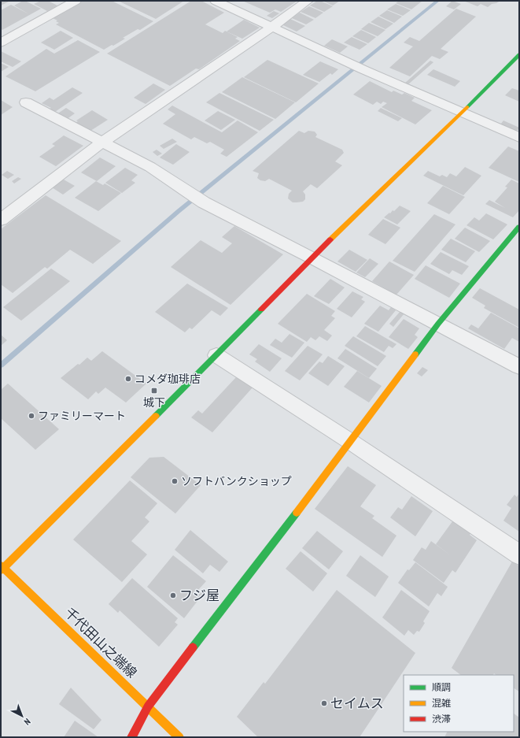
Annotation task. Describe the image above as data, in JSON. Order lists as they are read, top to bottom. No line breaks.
{"streets":{"street":["千代田山之端線"]},"places":{"other":["コメダ珈琲店","ファミリーマート","ソフトバンクショップ","フジ屋","セイムス"],"transit":["城下"]},"legend":["順調","混雑","渋滞"],"north":"bottom right"}
